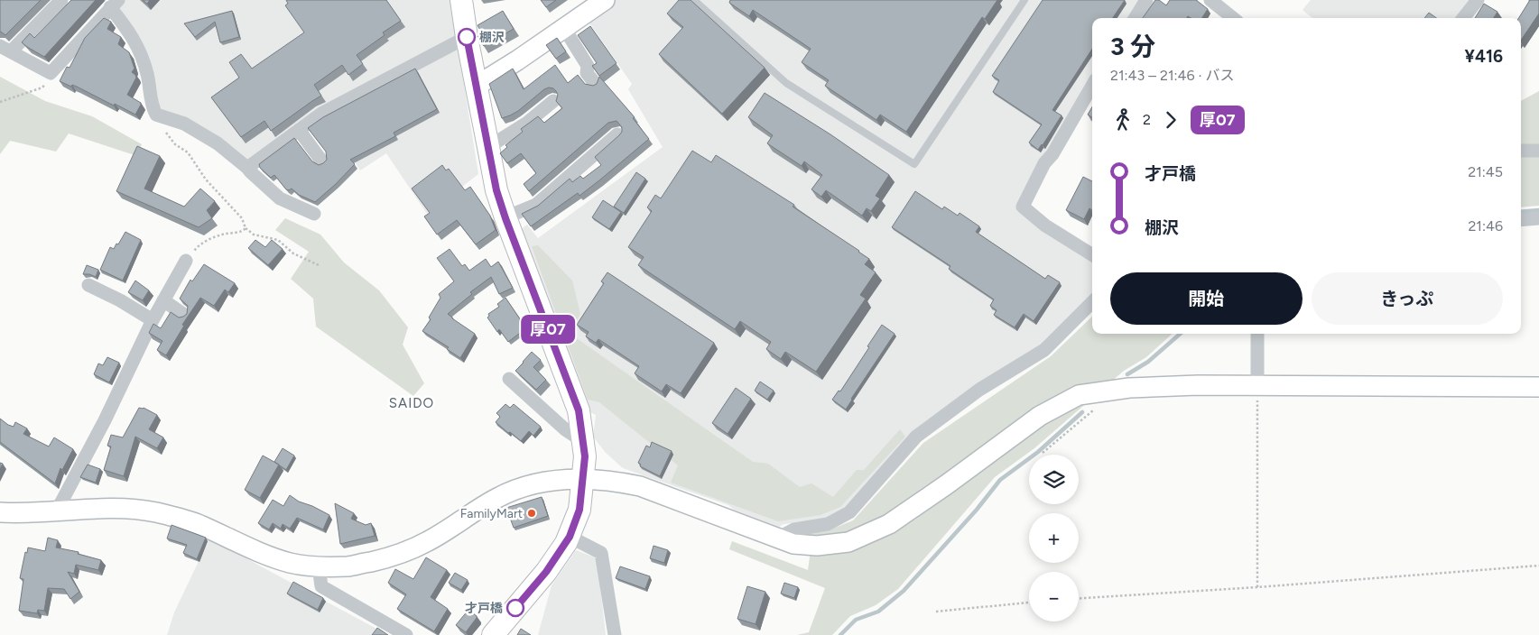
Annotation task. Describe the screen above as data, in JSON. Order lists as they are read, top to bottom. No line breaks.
{"districts":["SAIDO"],"places":["棚沢","FamilyMart","才戸橋"],"lines":["bus line 厚07"],"page":{"on_map":"厚07","heading":["3 分","21:43 – 21:46 · バス","¥416"],"legs":["2","厚07"],"list":[{"name":"才戸橋","value":"21:45"},{"name":"棚沢","value":"21:46"}],"buttons":["開始","きっぷ"],"map_buttons":["+","−"]}}
